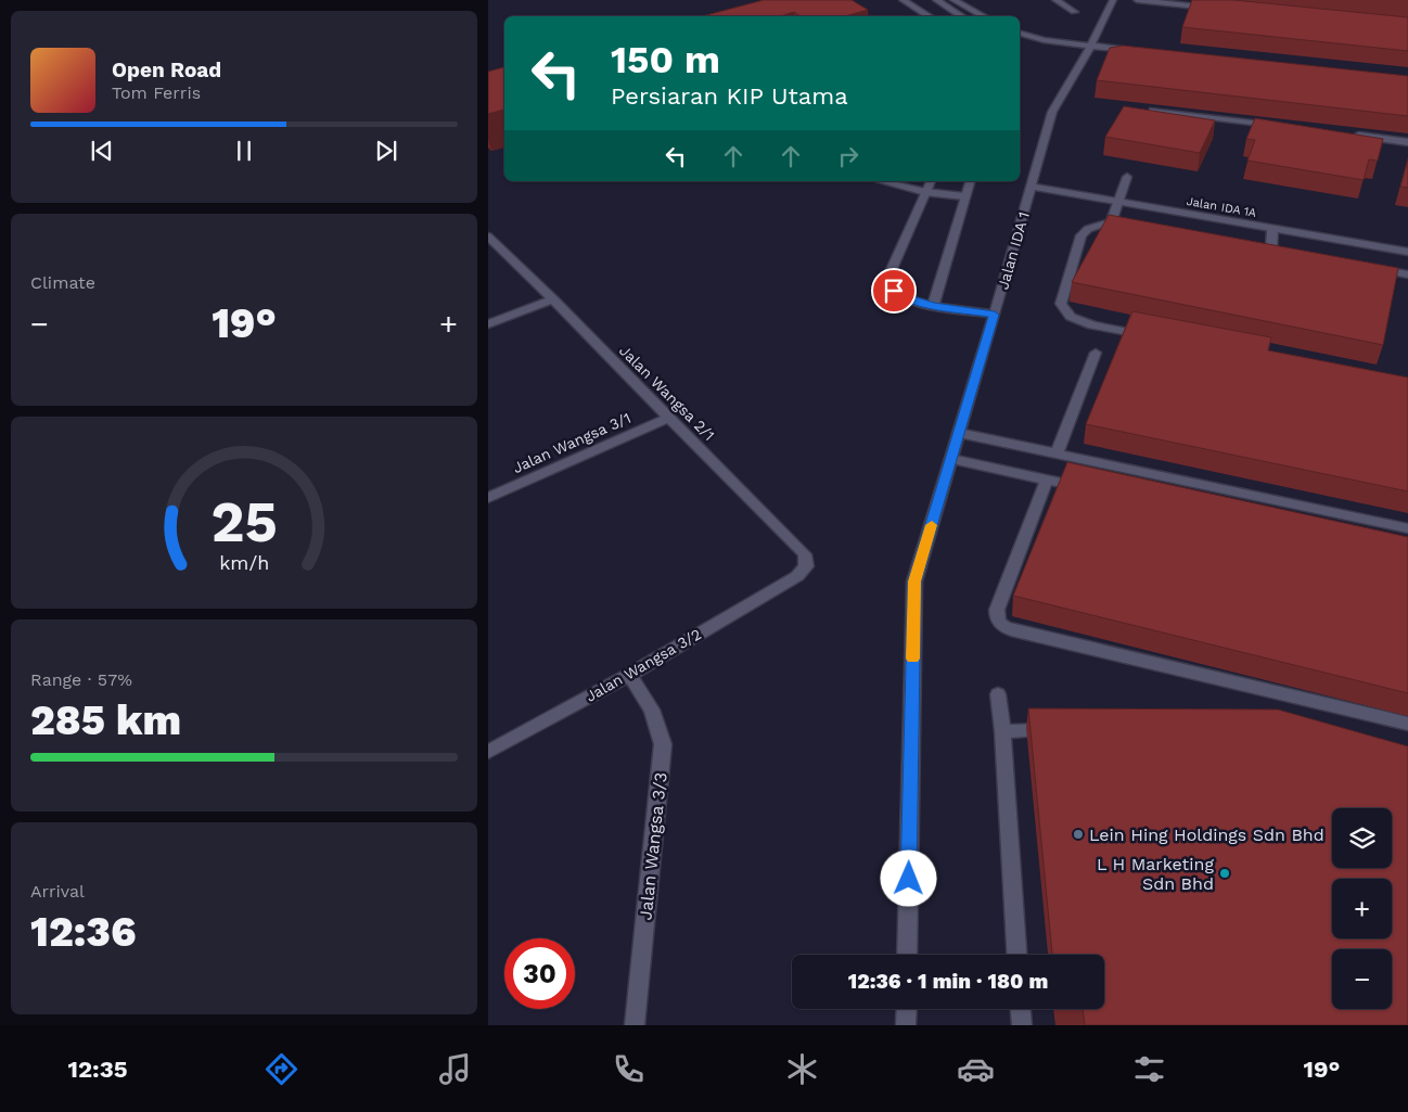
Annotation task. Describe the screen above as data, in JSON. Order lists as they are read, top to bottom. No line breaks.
{"streets":{"street":["Jalan IDA 1A","Jalan IDA 1","Jalan Wangsa 2/1","Jalan Wangsa 3/1","Jalan Wangsa 3/2","Jalan Wangsa 3/3"]},"crossings":[["Jalan IDA 1A","Jalan IDA 1"],["Jalan Wangsa 2/1","Jalan Wangsa 3/1"],["Jalan Wangsa 2/1","Jalan Wangsa 3/2"],["Jalan Wangsa 3/2","Jalan Wangsa 3/3"]],"places":["Lein Hing Holdings Sdn Bhd","L H Marketing Sdn Bhd"],"page":{"turn":["150 m","Persiaran KIP Utama"],"song":["Open Road","Tom Ferris"],"tile":["Climate",["Range · 57%","285 km"],["Arrival","12:36"]],"heat":["−","19°","+"],"map_buttons":["+","−"],"limit":"30","trip":"12:36 · 1 min · 180 m","tabs":["12:35","19°"],"gauge":["25","km/h"]}}
